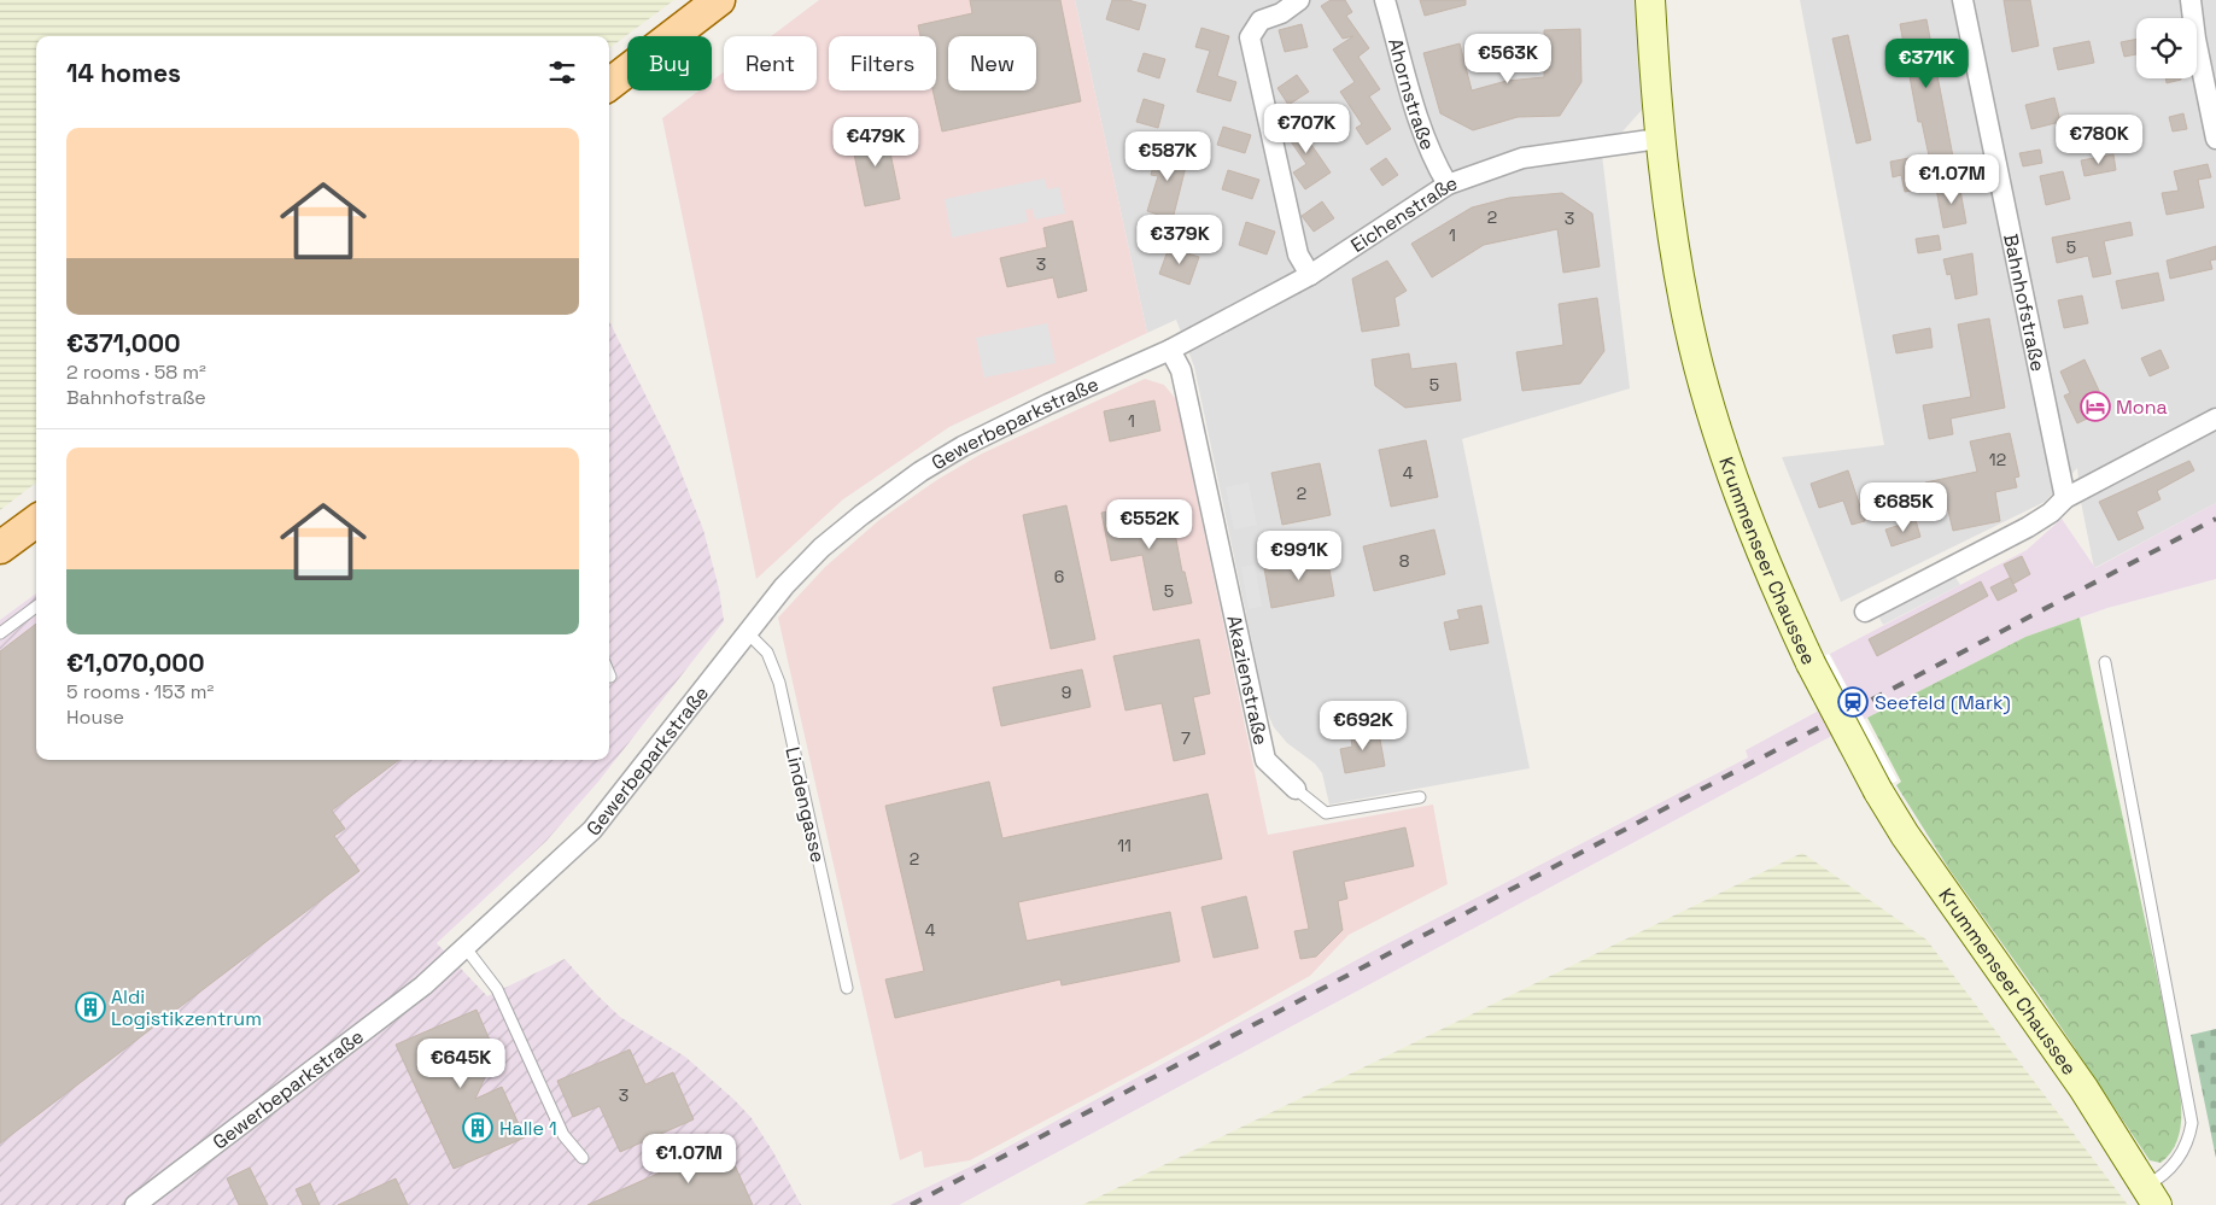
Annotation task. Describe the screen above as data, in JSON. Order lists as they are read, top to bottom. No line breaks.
{"streets":{"main road":["Krummenseer Chaussee"],"street":["Ahornstraße","Eichenstraße","Bahnhofstraße","Gewerbeparkstraße","Akazienstraße"],"lane":["Lindengasse"]},"crossings":[["Ahornstraße","Eichenstraße"],["Eichenstraße","Gewerbeparkstraße"],["Eichenstraße","Krummenseer Chaussee"],["Eichenstraße","Akazienstraße"],["Gewerbeparkstraße","Akazienstraße"],["Gewerbeparkstraße","Lindengasse"]],"places":{"hotel":["Mona"],"station":["Seefeld (Mark)"],"building":["Aldi Logistikzentrum","Halle 1"]},"house_numbers":["2","3","1","5","3","5","1","12","4","2","8","6","5","9","7","11","2","4","3"],"page":{"price":["€563K","€371K","€707K","€780K","€479K","€587K","€1.07M","€379K","€685K","€552K","€991K","€692K","€645K","€1.07M"],"chip":["Buy","Rent","Filters","New"],"heading":"14 homes","list":[{"name":"€371,000","note":"2 rooms · 58 m² · Bahnhofstraße"},{"name":"€1,070,000","note":"5 rooms · 153 m² · House"}]}}
